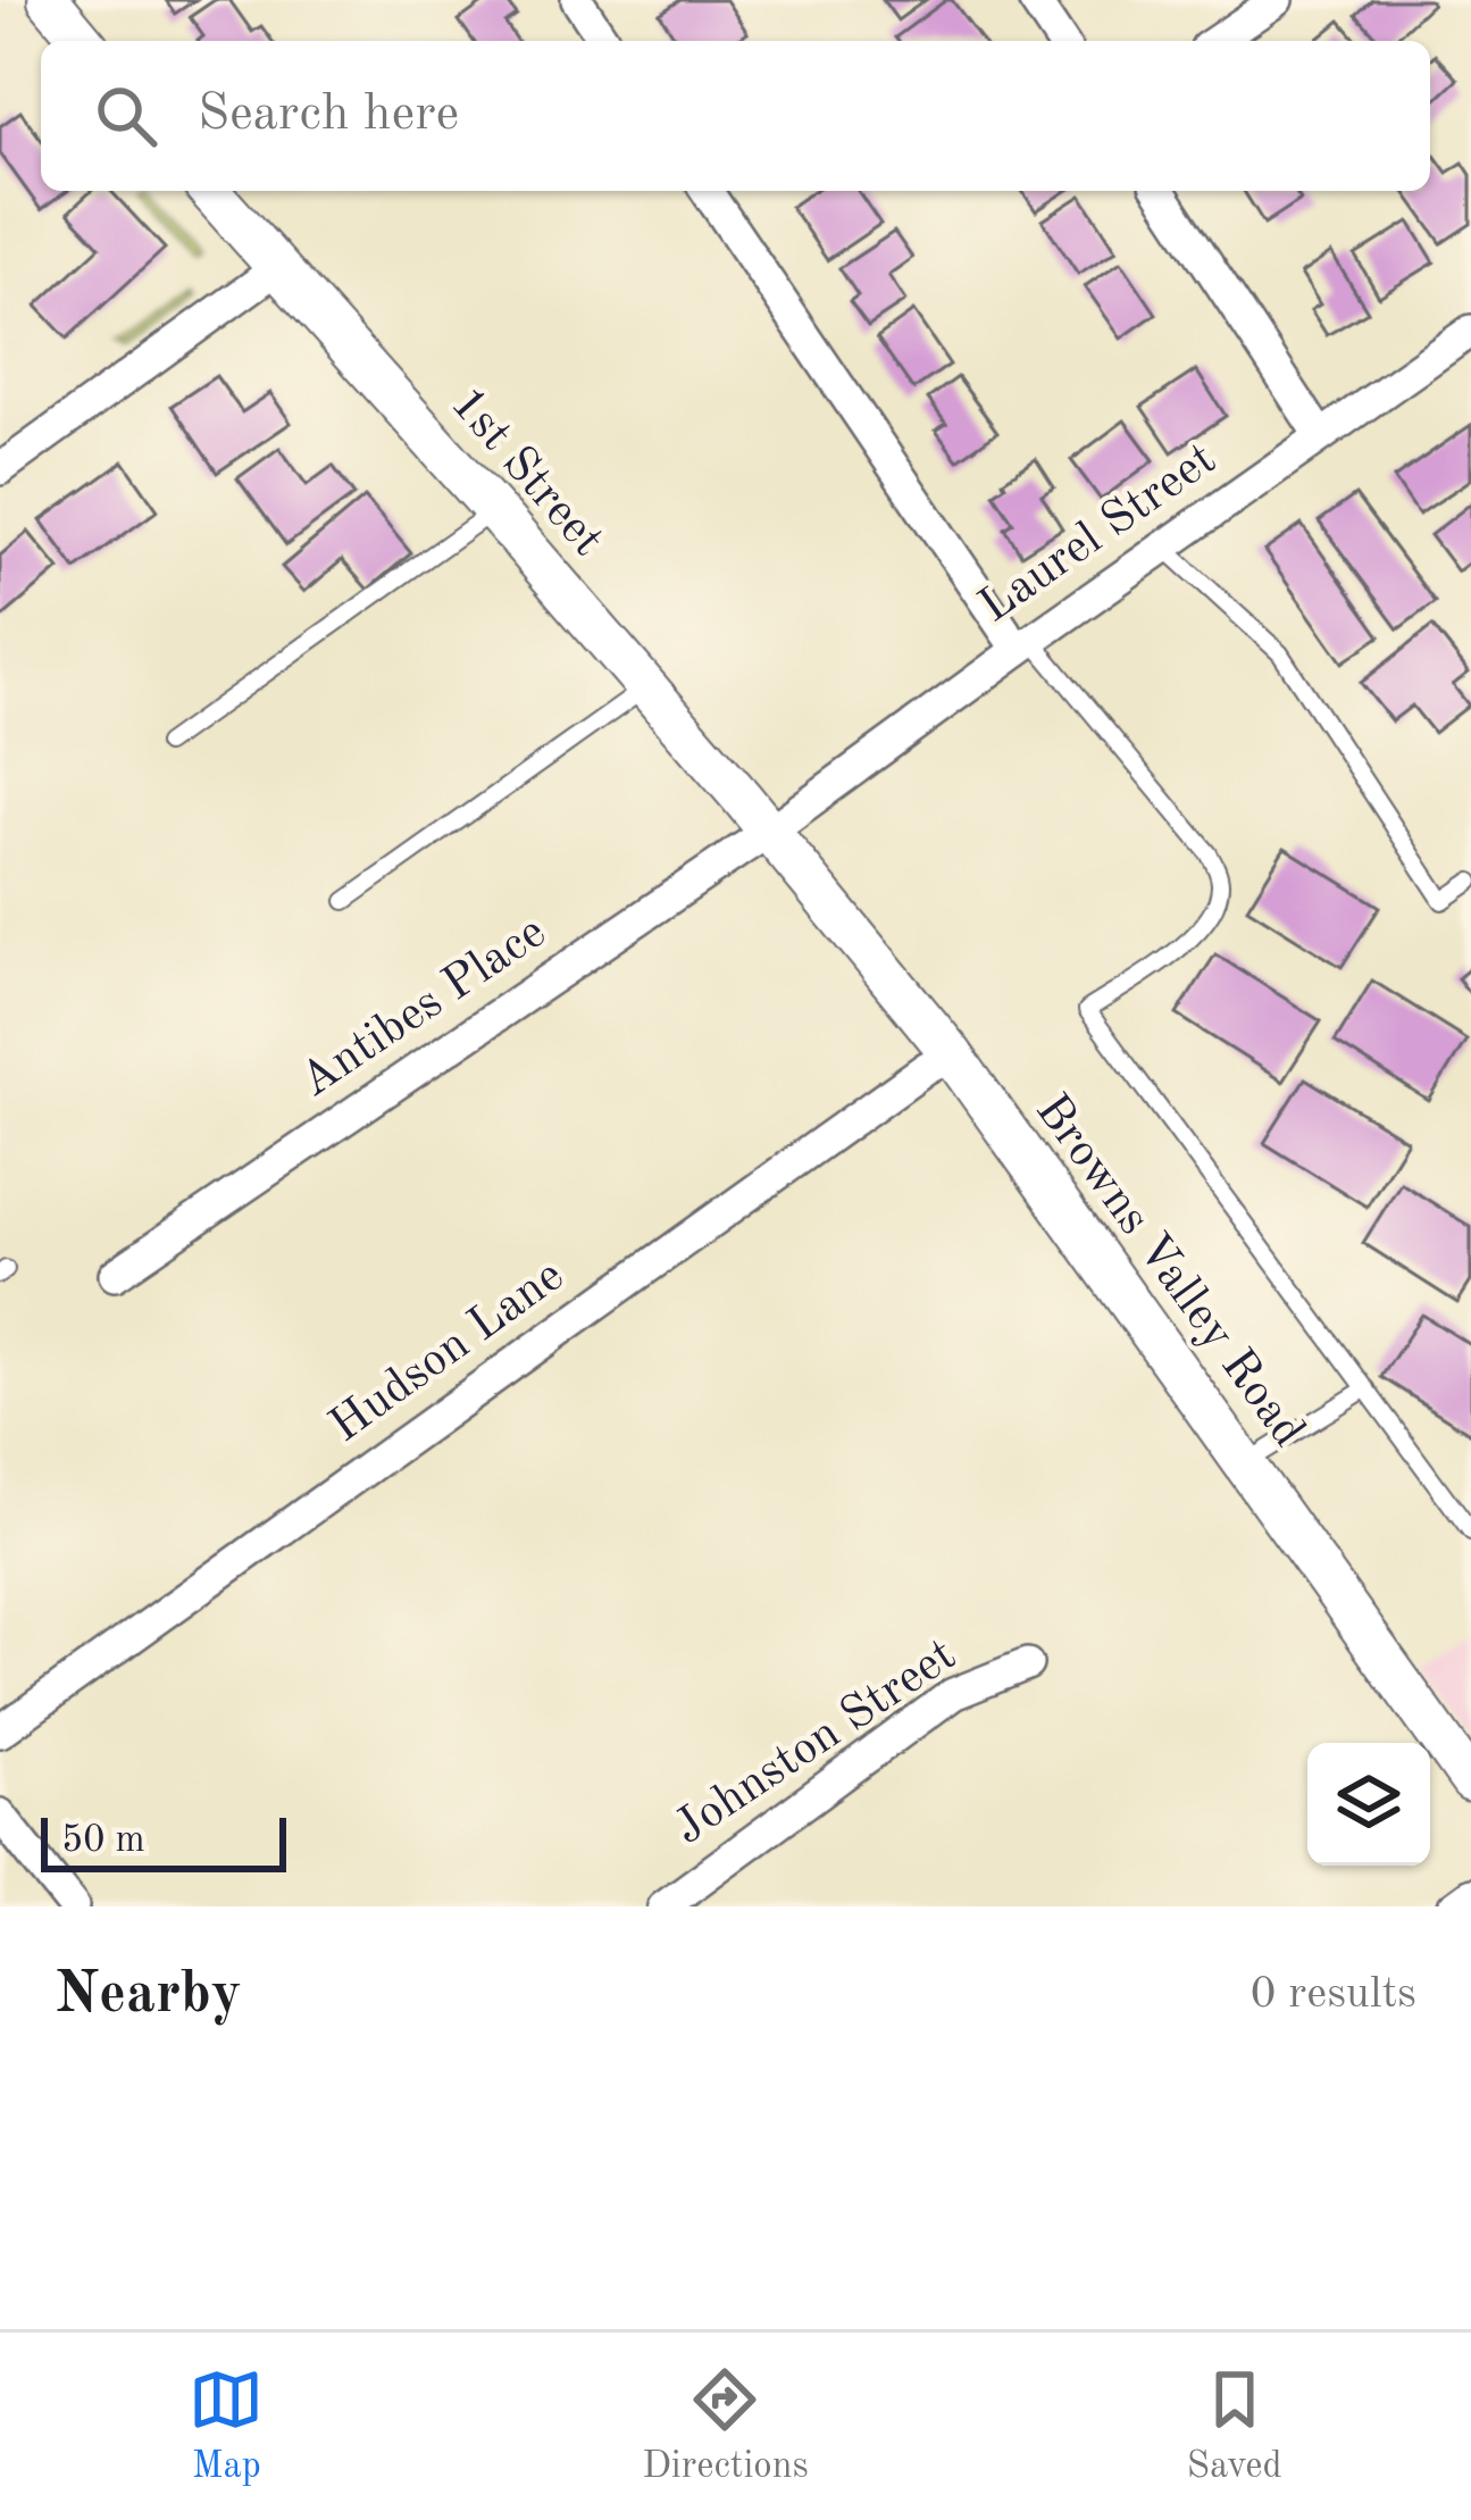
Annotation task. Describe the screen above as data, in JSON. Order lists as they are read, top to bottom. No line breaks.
{"streets":{"main road":["1st Street","Browns Valley Road"],"street":["Laurel Street","Antibes Place","Hudson Lane","Johnston Street"]},"crossings":[["1st Street","Laurel Street"],["1st Street","Antibes Place"],["1st Street","Browns Valley Road"],["Laurel Street","Antibes Place"],["Laurel Street","Browns Valley Road"],["Antibes Place","Browns Valley Road"],["Browns Valley Road","Hudson Lane"]],"scale_bar":"50 m","page":{"search":"Search here","scale":"50 m","heading":["Nearby","0 results"],"nav":["Map","Directions","Saved"]}}
